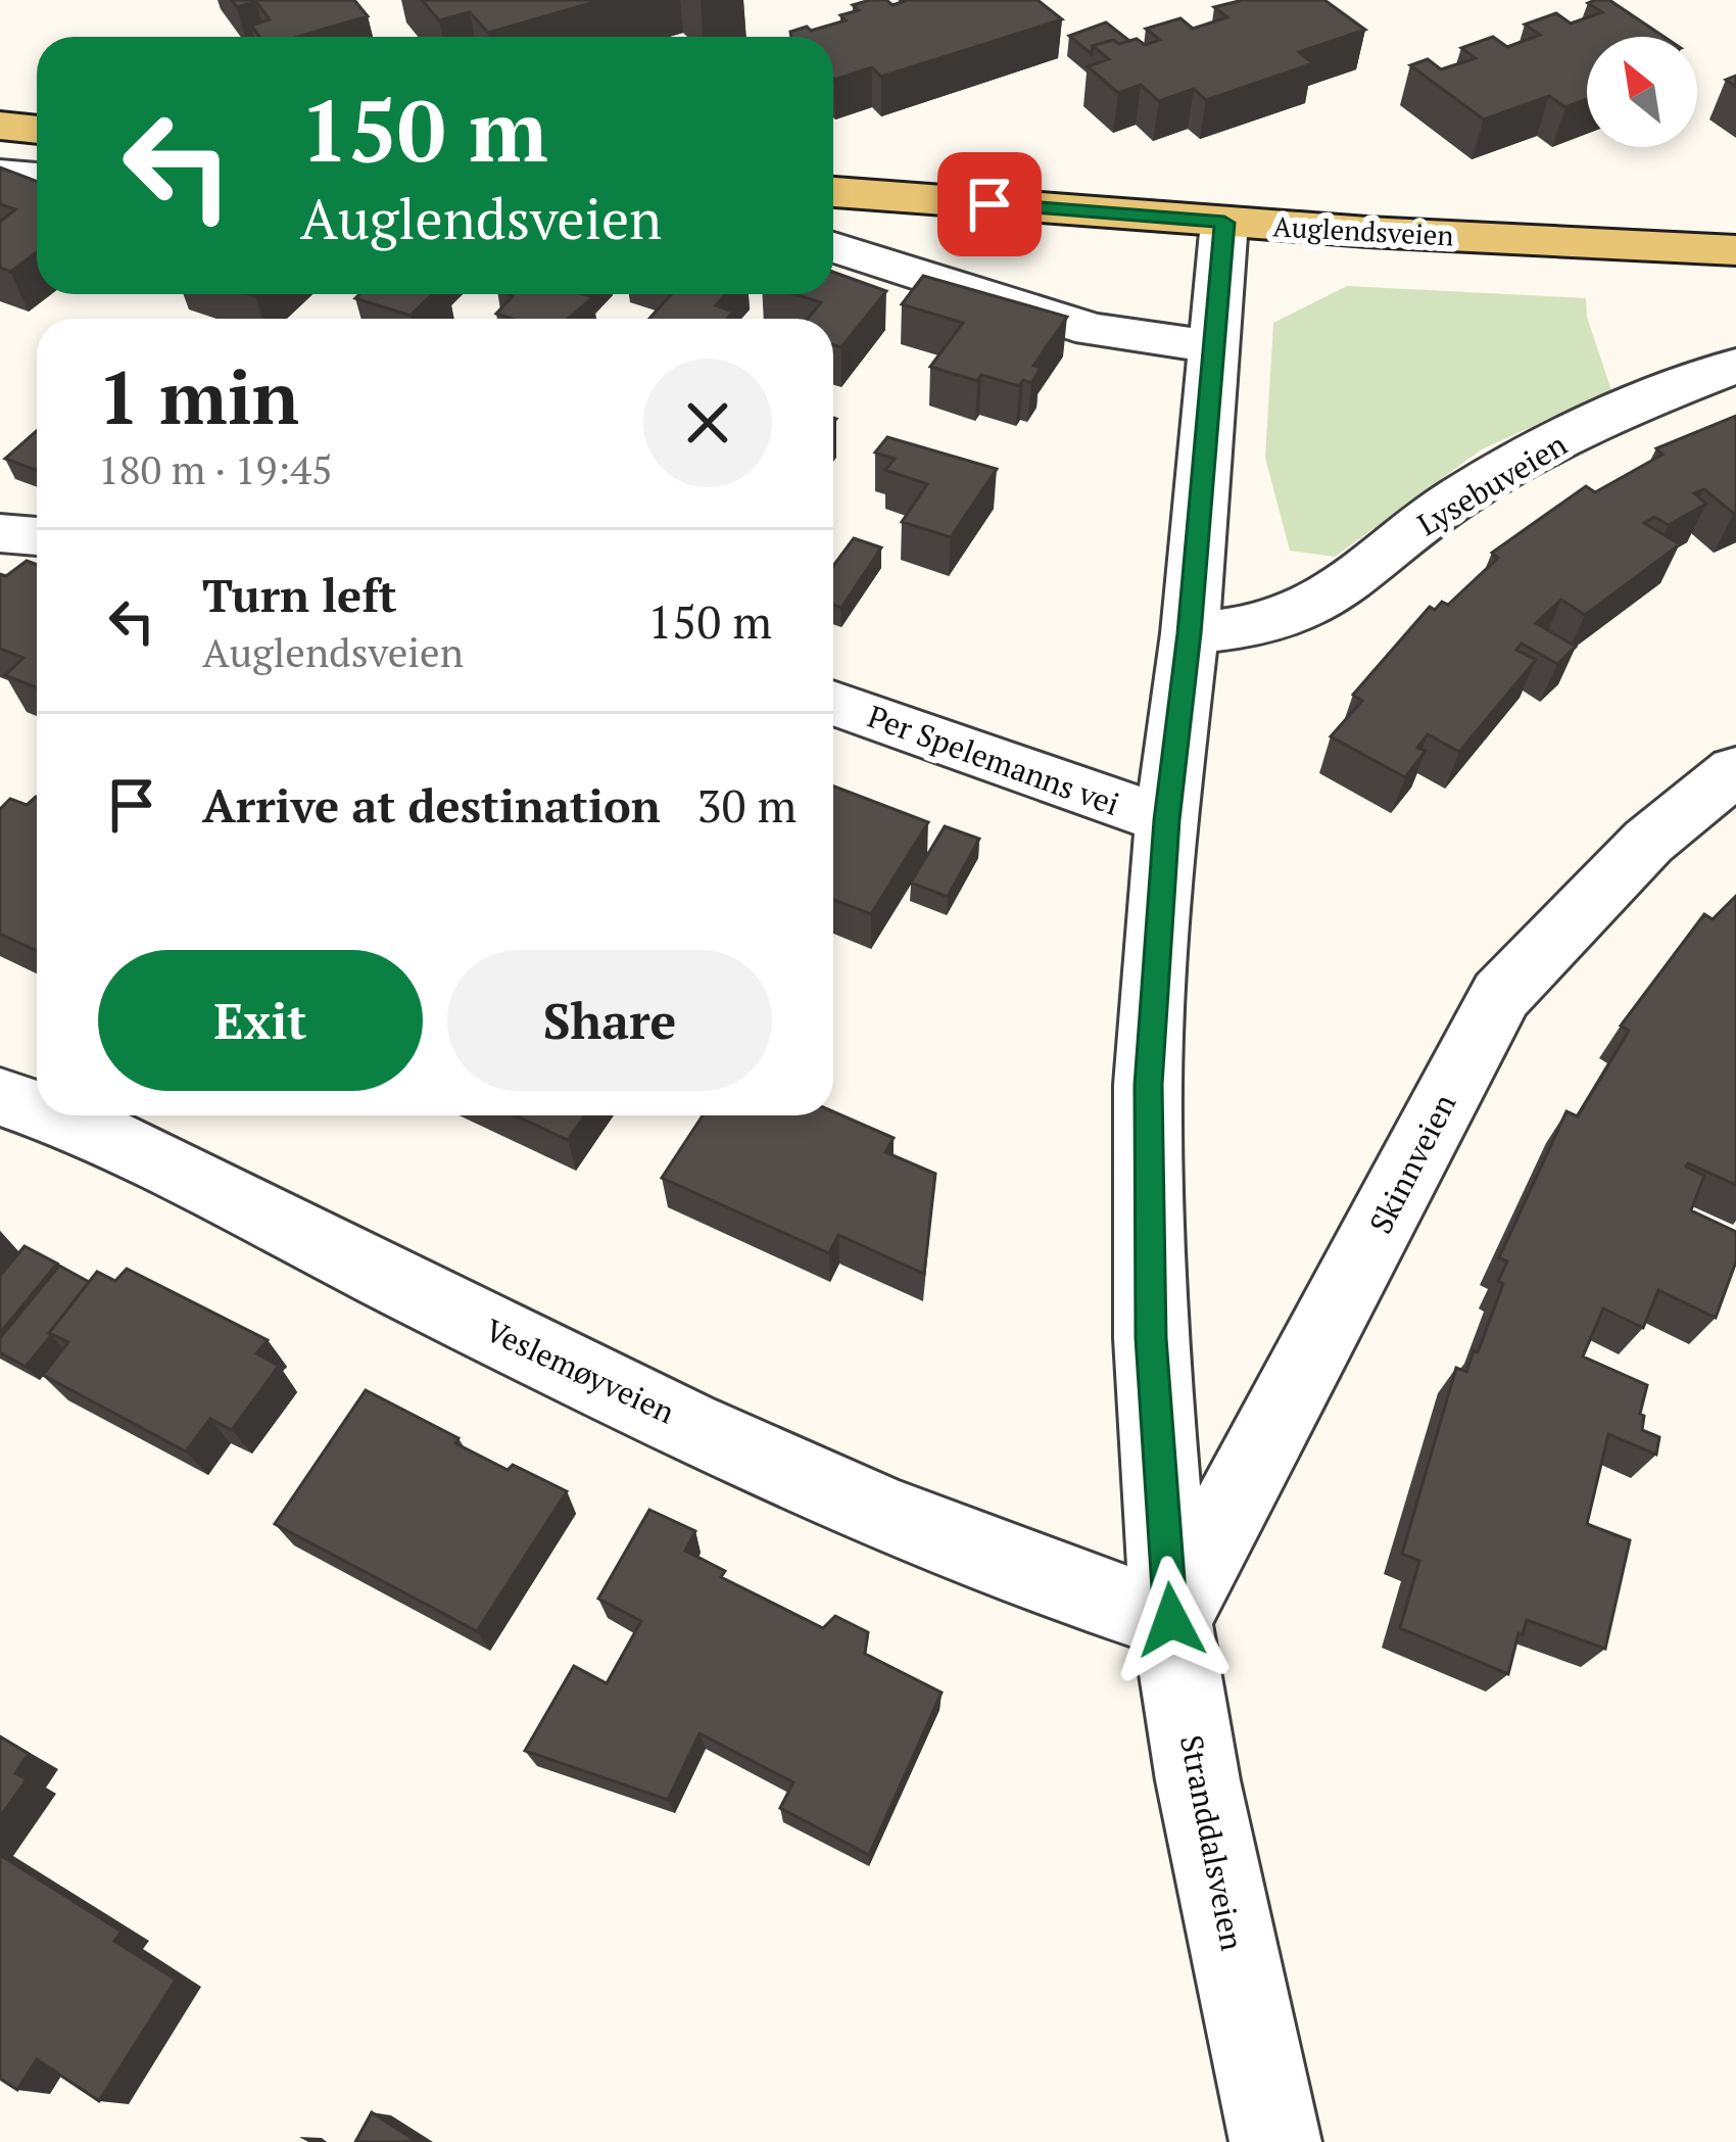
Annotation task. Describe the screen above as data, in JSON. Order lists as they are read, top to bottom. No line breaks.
{"streets":{"main road":["Auglendsveien"],"street":["Lysebuveien","Per Spelemanns vei","Skinnveien","Veslemøyveien","Stranddalsveien"]},"crossings":[["Auglendsveien","Stranddalsveien"],["Lysebuveien","Stranddalsveien"],["Per Spelemanns vei","Stranddalsveien"],["Skinnveien","Veslemøyveien"],["Skinnveien","Stranddalsveien"],["Veslemøyveien","Stranddalsveien"]],"north":"top left","page":{"turn":["150 m","Auglendsveien"],"heading":["1 min","180 m · 19:45"],"list":[{"name":"Turn left","note":"Auglendsveien","value":"150 m"},{"name":"Arrive at destination","value":"30 m"}],"buttons":["Exit","Share"]}}
